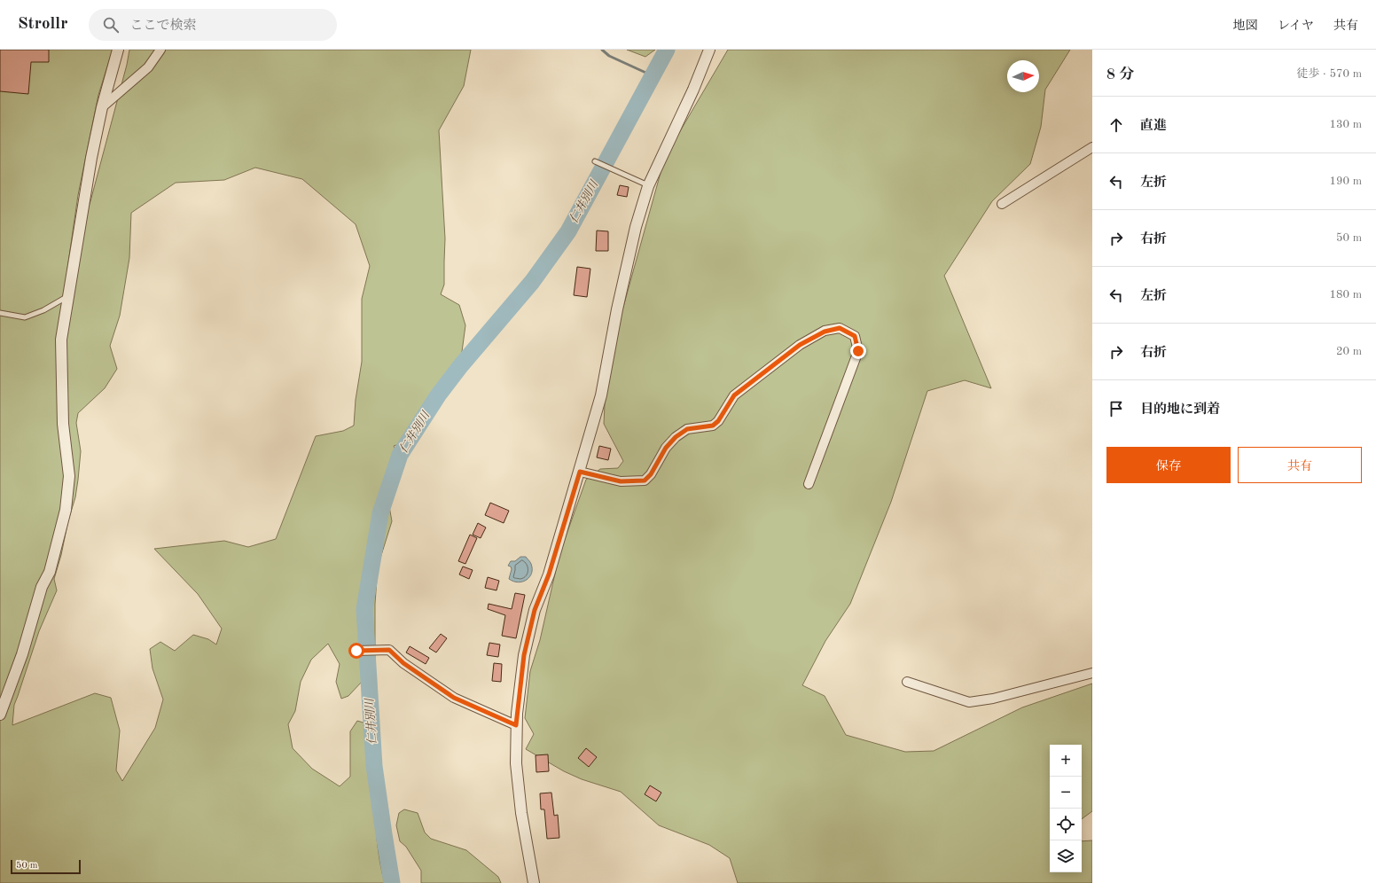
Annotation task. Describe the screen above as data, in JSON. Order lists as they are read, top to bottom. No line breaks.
{"water":["仁井別川"],"scale_bar":"50 m","north":"right","page":{"header":"Strollr","search":"ここで検索","nav":["地図","レイヤ","共有"],"heading":["8 分","徒歩 · 570 m"],"list":[["直進","130 m"],["左折","190 m"],["右折","50 m"],["左折","180 m"],["右折","20 m"],"目的地に到着"],"buttons":["保存","共有"],"map_buttons":["+","−"],"scale":"50 m"}}
